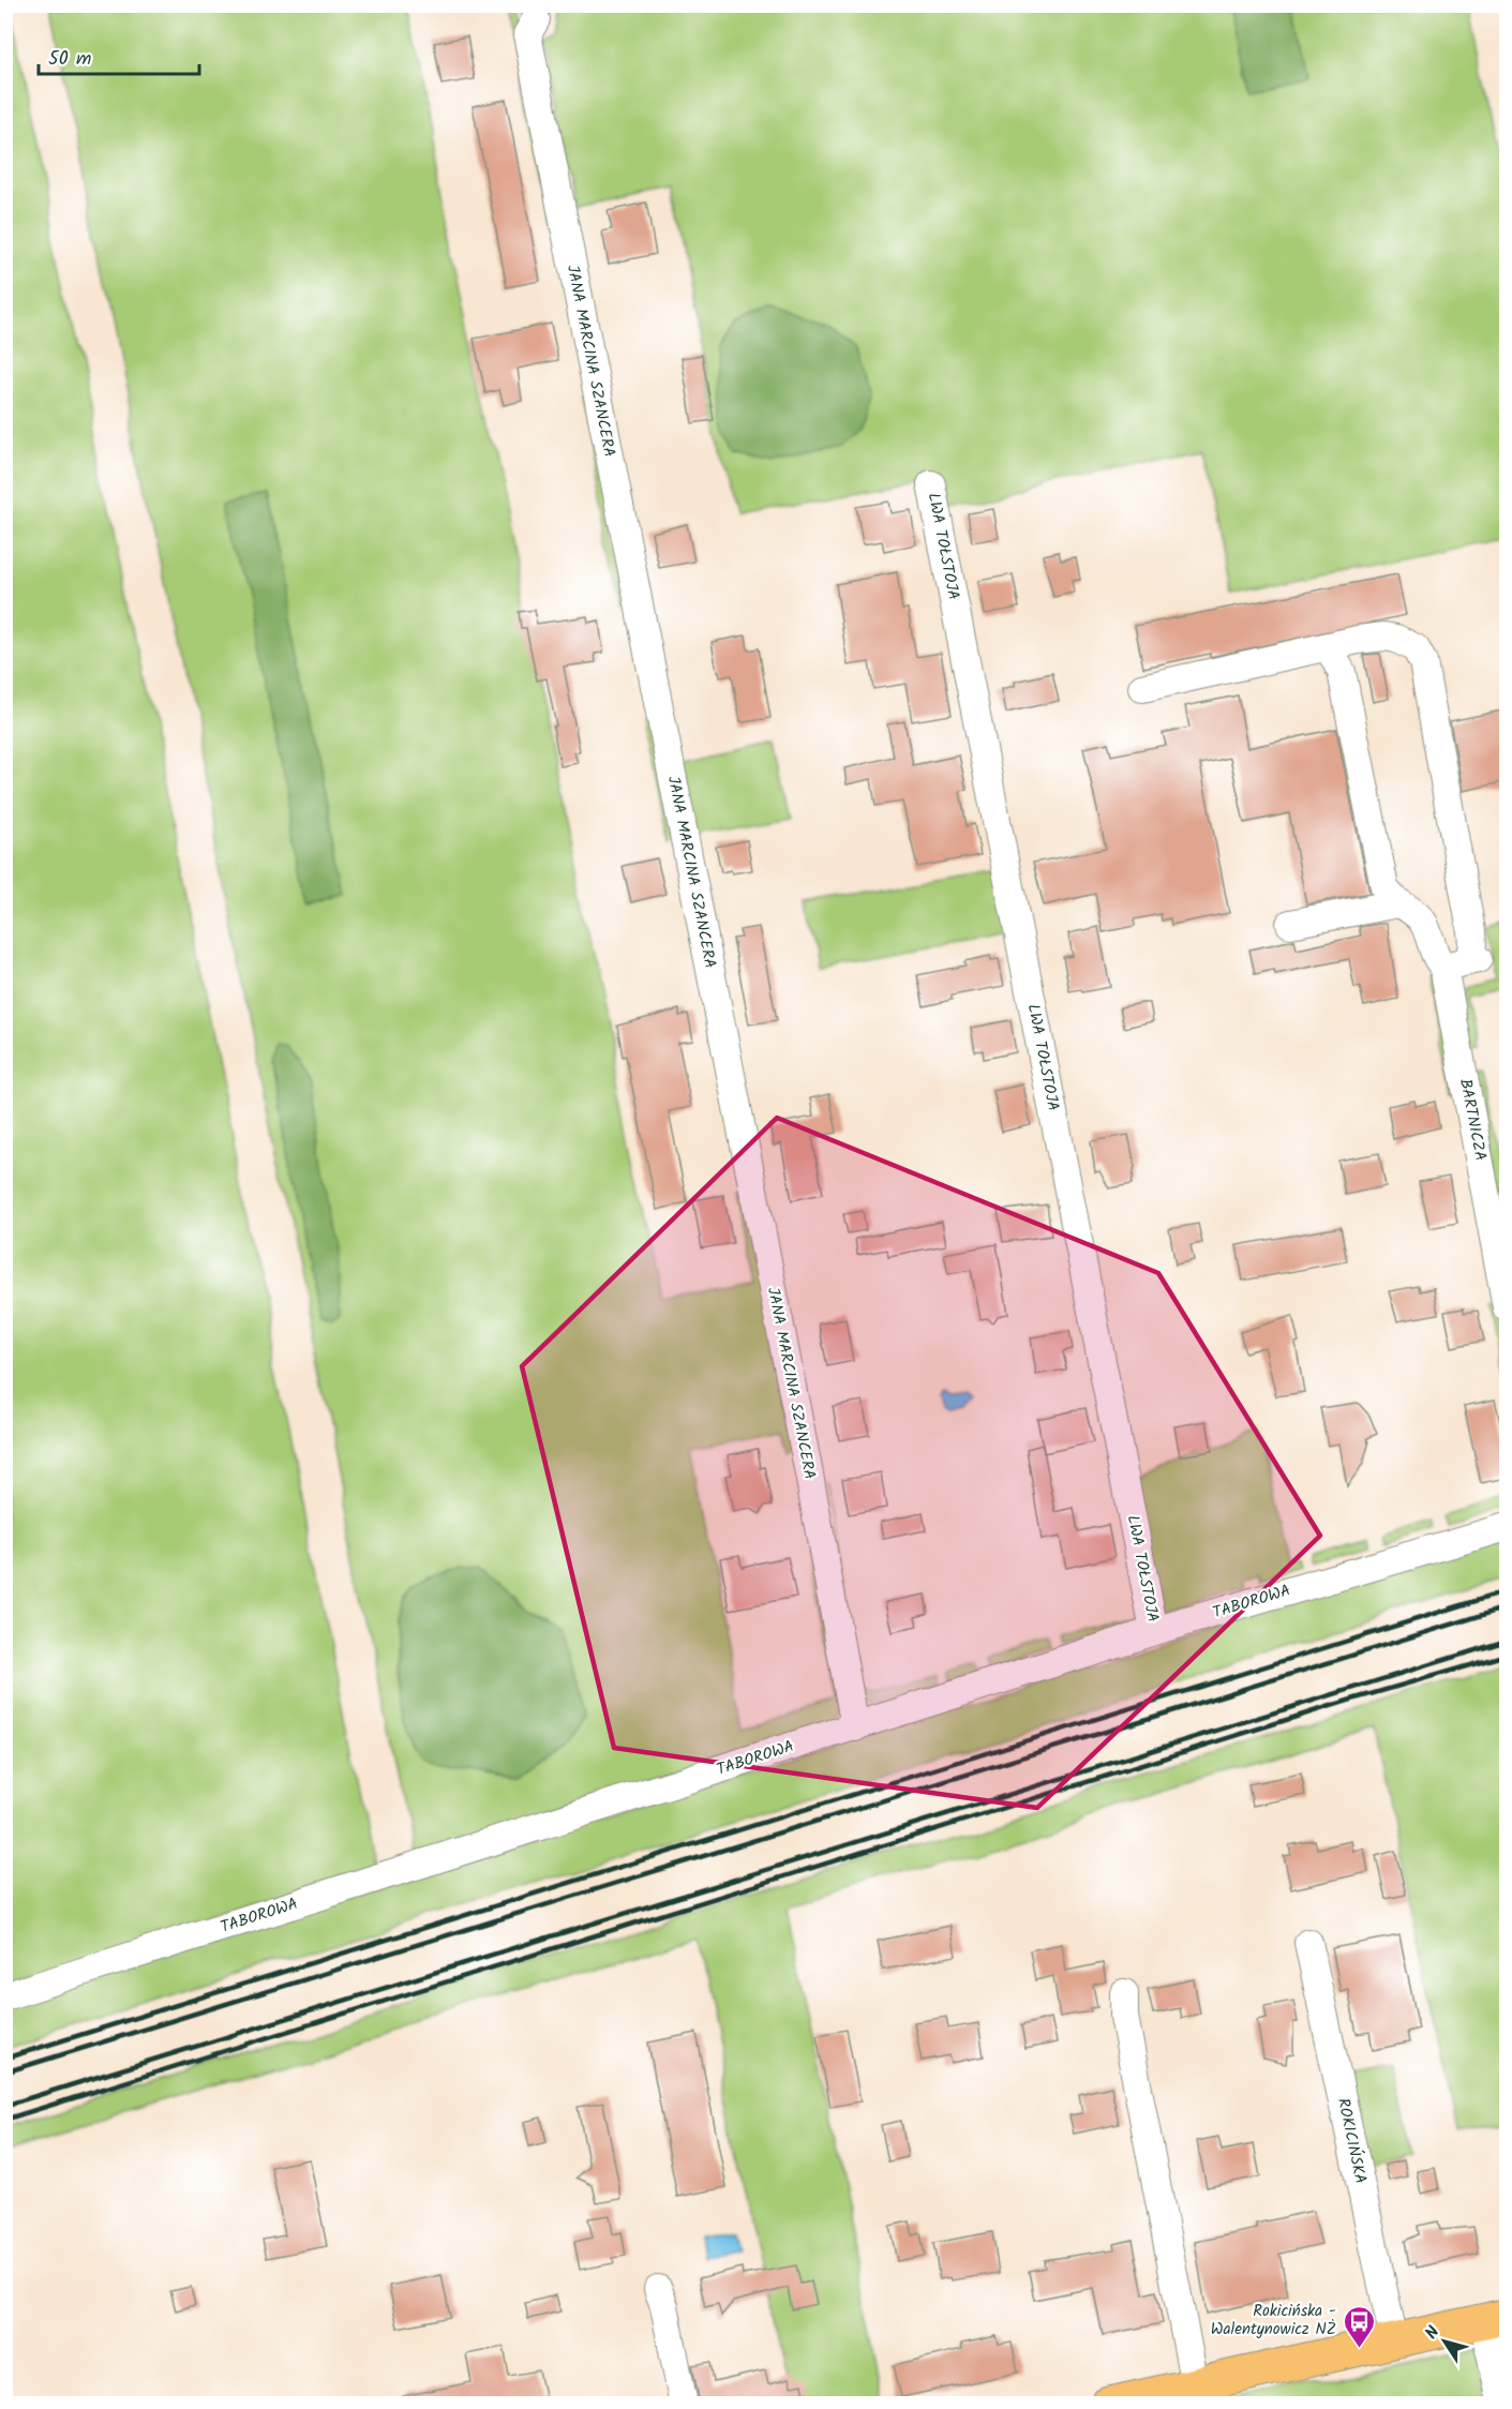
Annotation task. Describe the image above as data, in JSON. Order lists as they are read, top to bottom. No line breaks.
{"streets":{"street":["JANA MARCINA SZANCERA","LWA TOŁSTOJA","BARTNICZA","TABOROWA","ROKICIŃSKA"]},"crossings":[["JANA MARCINA SZANCERA","TABOROWA"],["LWA TOŁSTOJA","TABOROWA"]],"places":{"bus stop":["Rokicińska - Walentynowicz NŻ"]},"scale_bar":"50 m","north":"top left"}
